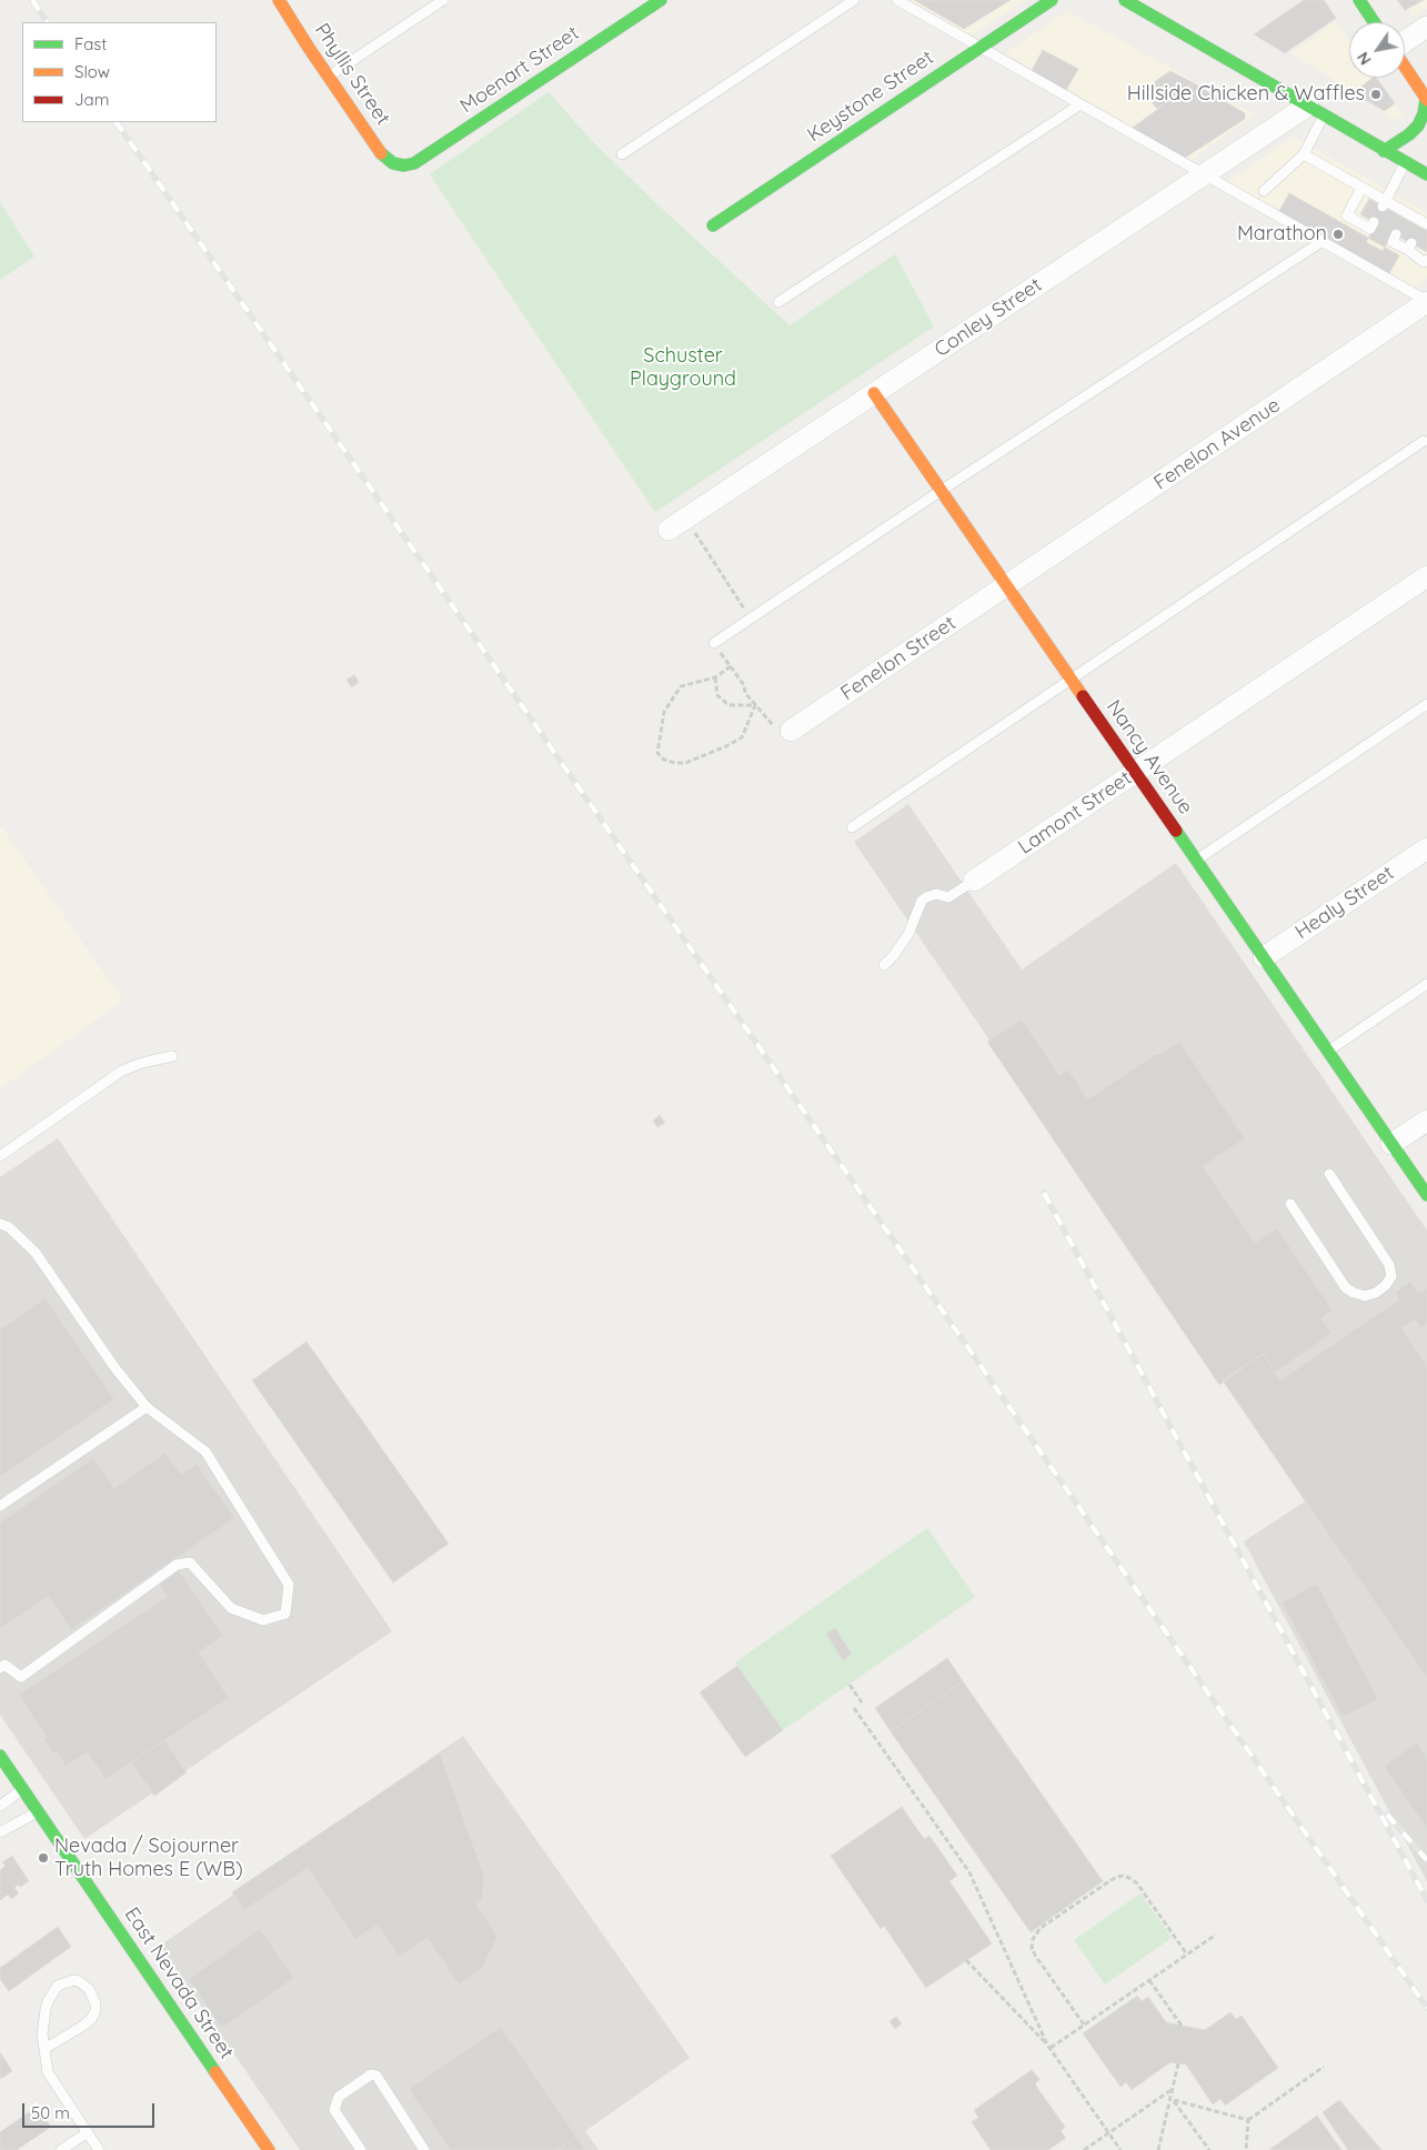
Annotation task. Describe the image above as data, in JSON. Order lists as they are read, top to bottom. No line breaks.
{"streets":{"street":["Moenart Street","Phyllis Street","Keystone Street","Conley Street","Fenelon Avenue","Fenelon Street","Nancy Avenue","Lamont Street","Healy Street","East Nevada Street"]},"crossings":[["Moenart Street","Phyllis Street"],["Conley Street","Nancy Avenue"],["Fenelon Avenue","Fenelon Street"],["Fenelon Avenue","Nancy Avenue"],["Fenelon Street","Nancy Avenue"],["Nancy Avenue","Lamont Street"],["Nancy Avenue","Healy Street"]],"parks":["Schuster Playground"],"places":["Hillside Chicken & Waffles","Marathon","Nevada / Sojourner Truth Homes E (WB)"],"legend":["Fast","Slow","Jam"],"scale_bar":"50 m","north":"bottom left"}
